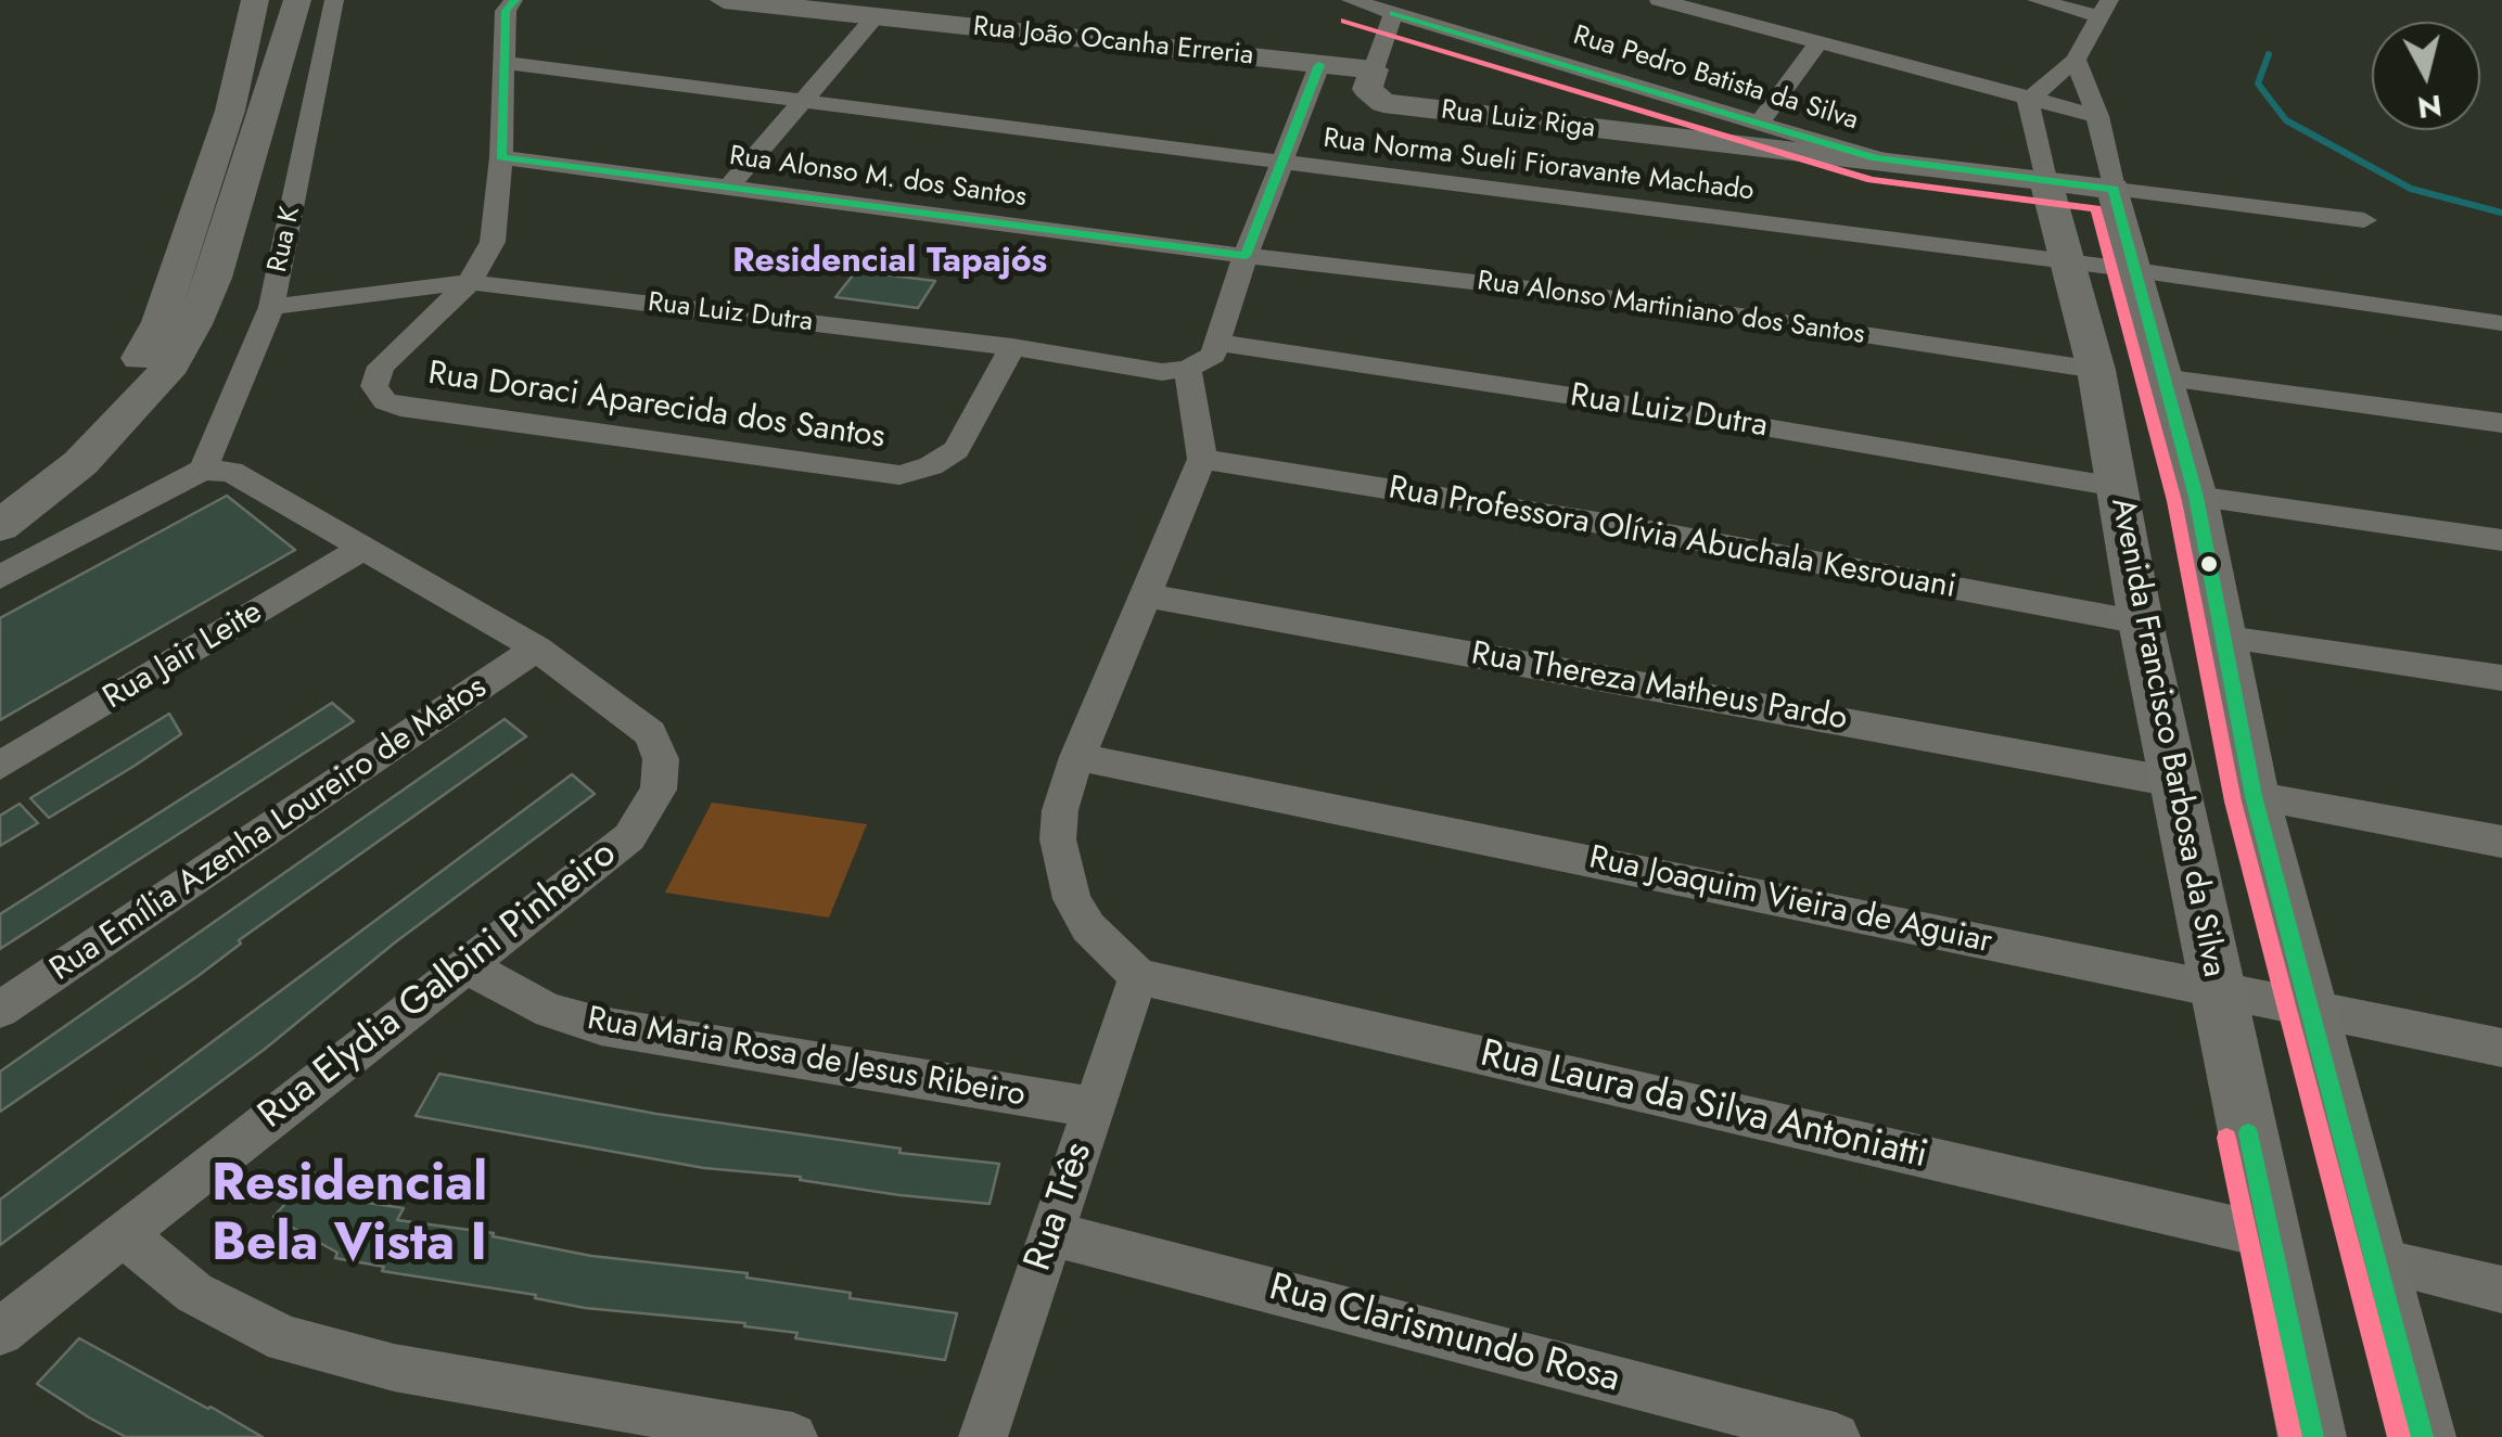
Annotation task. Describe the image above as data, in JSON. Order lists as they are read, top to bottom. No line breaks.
{"streets":{"street":["Rua João Ocanha Erreria","Rua Pedro Batista da Silva","Rua Luiz Riga","Rua Norma Sueli Fioravante Machado","Rua Alonso M. dos Santos","Rua K","Rua Alonso Martiniano dos Santos","Rua Luiz Dutra","Rua Doraci Aparecida dos Santos","Rua Professora Olívia Abuchala Kesrouani","Rua Jair Leite","Rua Thereza Matheus Pardo","Avenida Francisco Barbosa da Silva","Rua Emília Azenha Loureiro de Matos","Rua Joaquim Vieira de Aguiar","Rua Elydia Galbini Pinheiro","Rua Maria Rosa de Jesus Ribeiro","Rua Laura da Silva Antoniatti","Rua Três","Rua Clarismundo Rosa"]},"crossings":[["Rua João Ocanha Erreria","Rua Luiz Riga"],["Rua Pedro Batista da Silva","Rua Luiz Riga"],["Rua Luiz Riga","Avenida Francisco Barbosa da Silva"],["Rua Norma Sueli Fioravante Machado","Avenida Francisco Barbosa da Silva"],["Rua Alonso M. dos Santos","Rua Alonso Martiniano dos Santos"],["Rua K","Rua Luiz Dutra"],["Rua Alonso Martiniano dos Santos","Avenida Francisco Barbosa da Silva"],["Rua Luiz Dutra","Rua Doraci Aparecida dos Santos"],["Rua Luiz Dutra","Avenida Francisco Barbosa da Silva"],["Rua Professora Olívia Abuchala Kesrouani","Avenida Francisco Barbosa da Silva"],["Rua Thereza Matheus Pardo","Avenida Francisco Barbosa da Silva"],["Avenida Francisco Barbosa da Silva","Rua Joaquim Vieira de Aguiar"],["Avenida Francisco Barbosa da Silva","Rua Laura da Silva Antoniatti"],["Rua Emília Azenha Loureiro de Matos","Rua Elydia Galbini Pinheiro"],["Rua Elydia Galbini Pinheiro","Rua Maria Rosa de Jesus Ribeiro"],["Rua Maria Rosa de Jesus Ribeiro","Rua Três"],["Rua Laura da Silva Antoniatti","Rua Três"],["Rua Três","Rua Clarismundo Rosa"]],"districts":["Residencial Tapajós","Residencial Bela Vista I"],"north":"bottom"}
